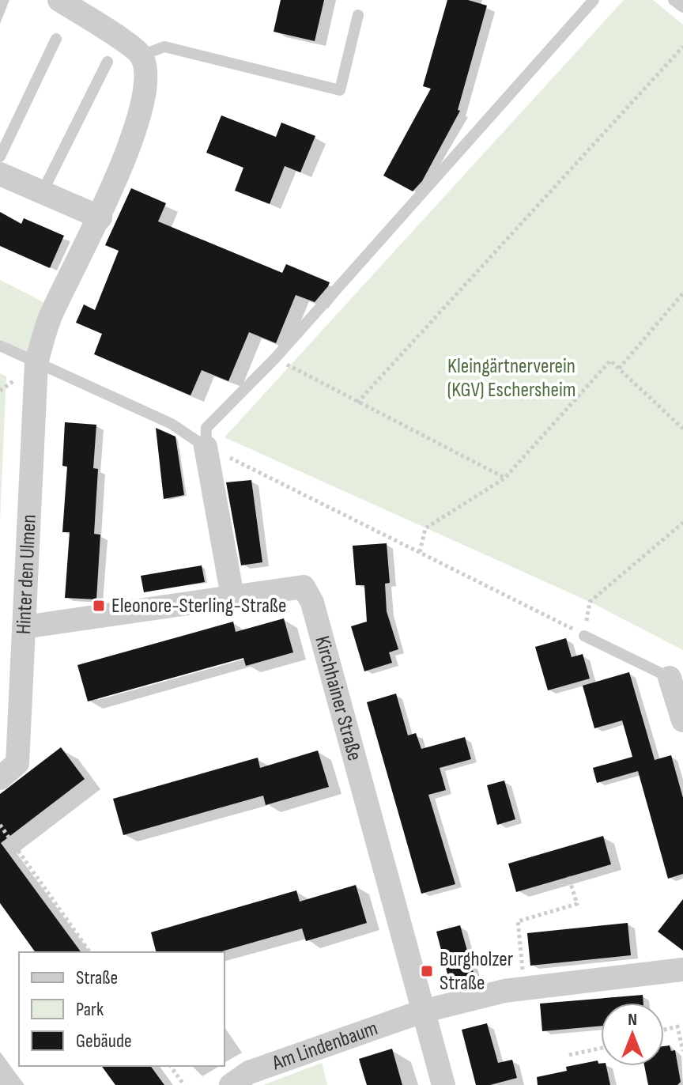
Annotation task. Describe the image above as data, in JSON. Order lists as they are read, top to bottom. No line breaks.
{"streets":{"street":["Hinter den Ulmen","Kirchhainer Straße","Am Lindenbaum"]},"crossings":[["Hinter den Ulmen","Kirchhainer Straße"],["Kirchhainer Straße","Am Lindenbaum"]],"parks":["Kleingärtnerverein (KGV) Eschersheim"],"places":{"transit":["Eleonore-Sterling-Straße","Burgholzer Straße"]},"legend":["Straße","Park","Gebäude"],"north":"top"}
